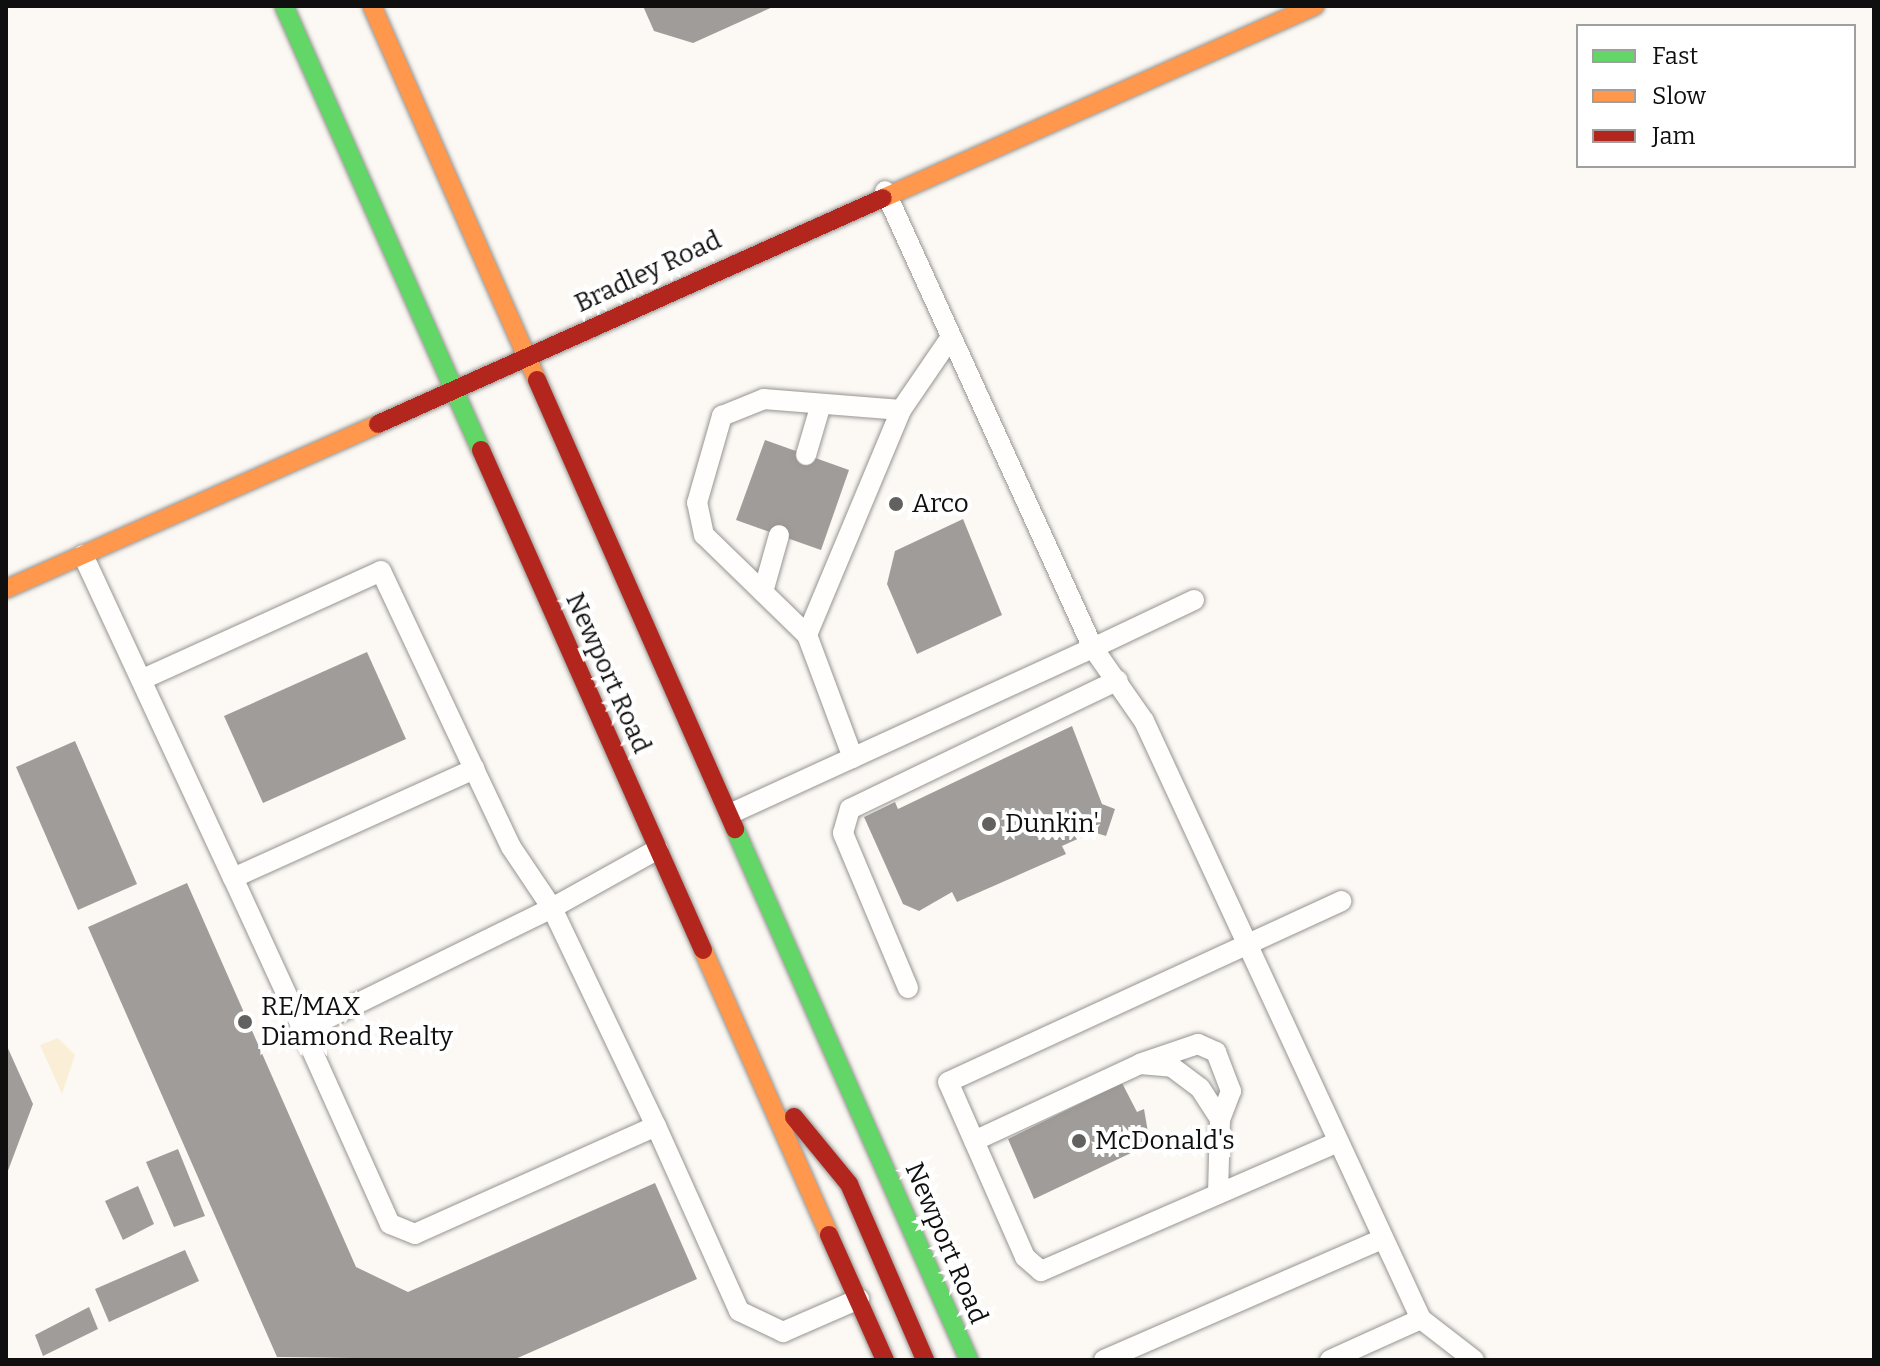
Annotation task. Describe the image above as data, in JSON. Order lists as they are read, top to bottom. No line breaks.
{"streets":{"main road":["Bradley Road","Newport Road"]},"crossings":[["Bradley Road","Newport Road"]],"places":["Arco","Dunkin'","RE/MAX Diamond Realty","McDonald's"],"legend":["Fast","Slow","Jam"]}
